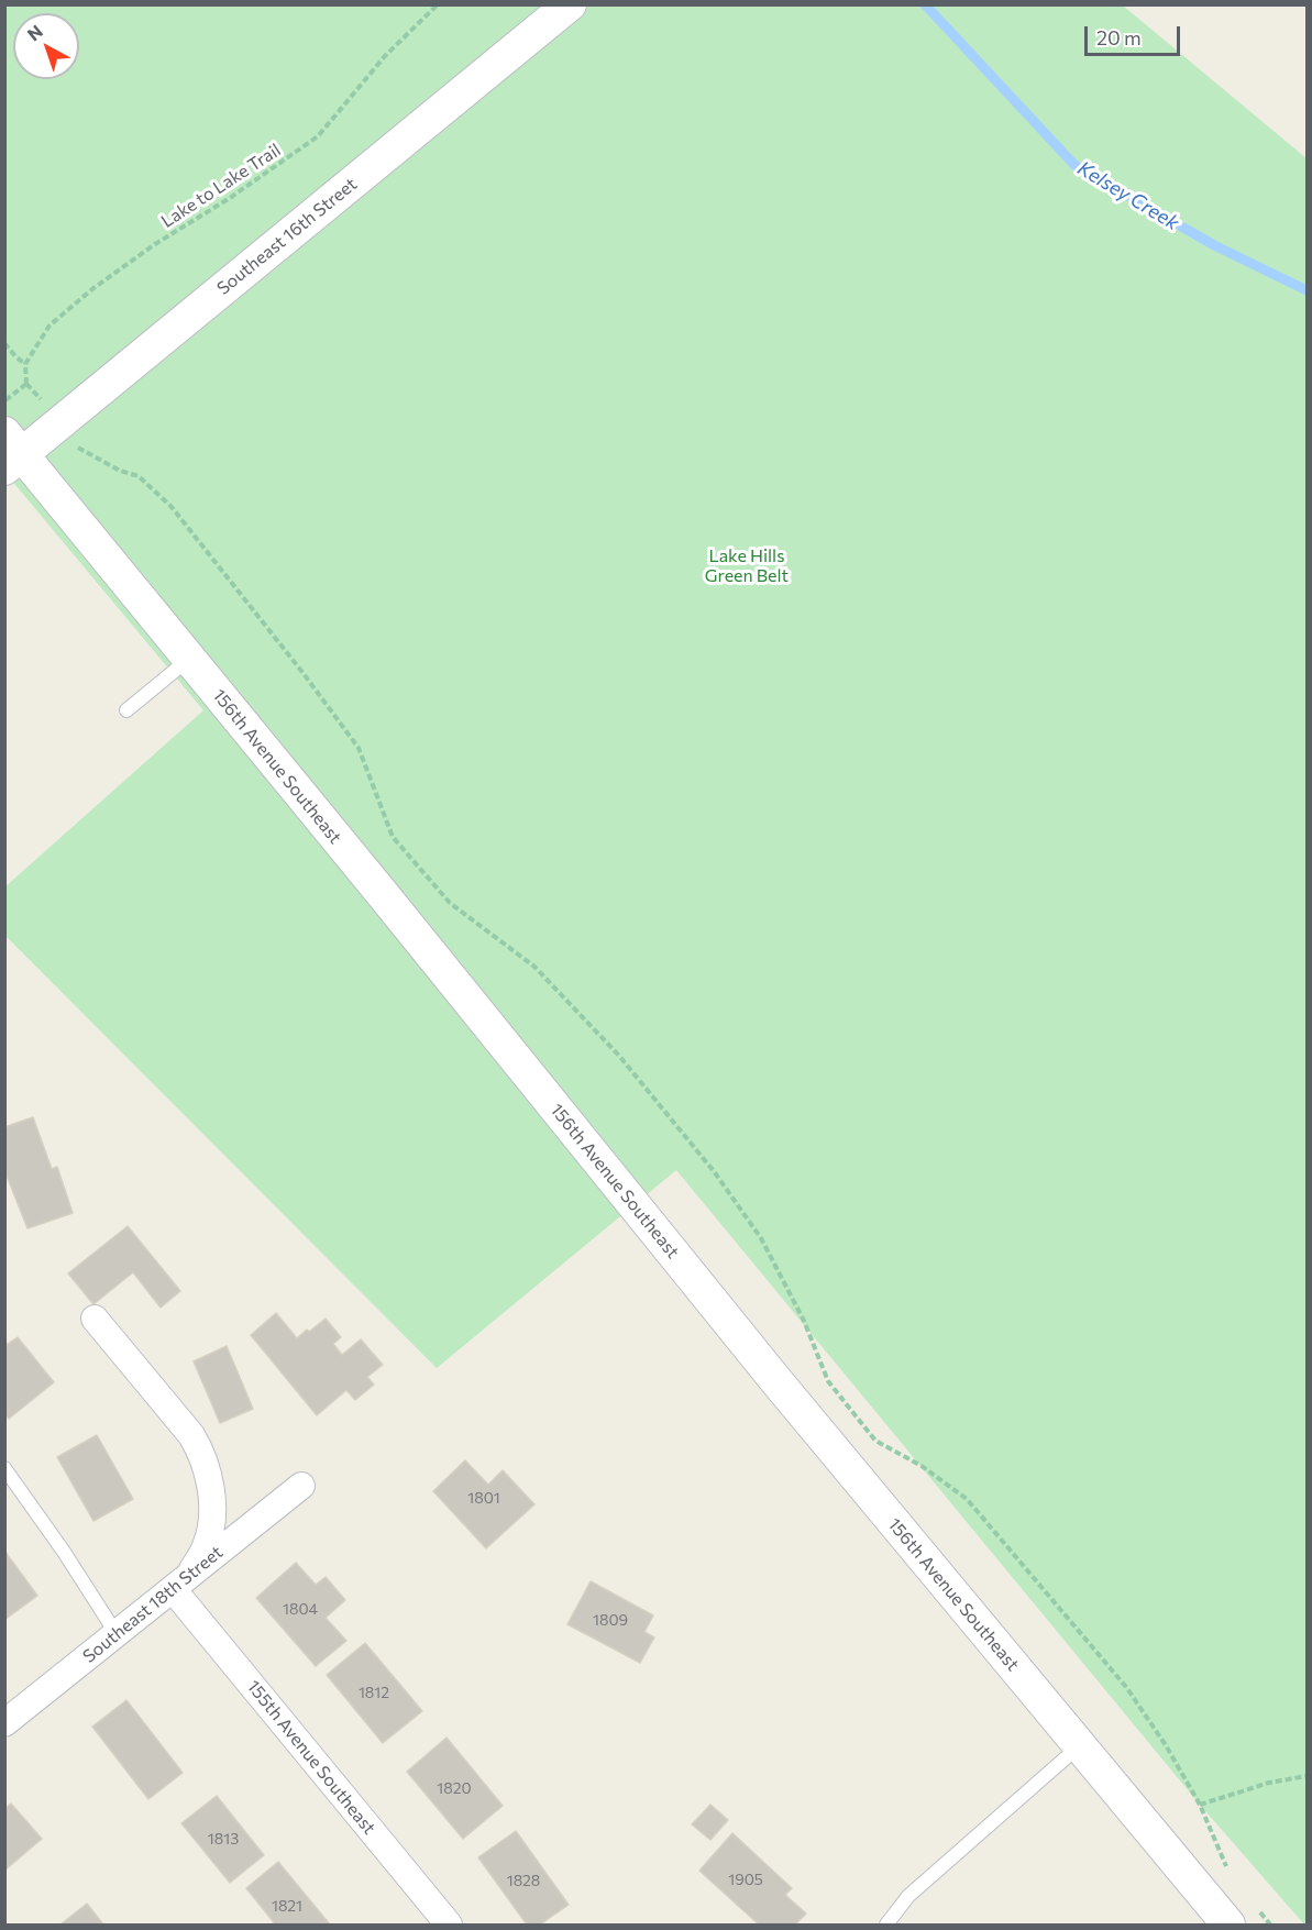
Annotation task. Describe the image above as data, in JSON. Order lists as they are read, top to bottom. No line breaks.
{"streets":{"street":["Southeast 16th Street","156th Avenue Southeast","Southeast 18th Street","155th Avenue Southeast"],"path":["Lake to Lake Trail"]},"crossings":[["Southeast 16th Street","156th Avenue Southeast"],["Southeast 18th Street","155th Avenue Southeast"]],"water":["Kelsey Creek"],"parks":["Lake Hills Green Belt"],"house_numbers":["1801","1804","1809","1812","1820","1813","1905","1828","1821"],"scale_bar":"20 m","north":"top left"}
